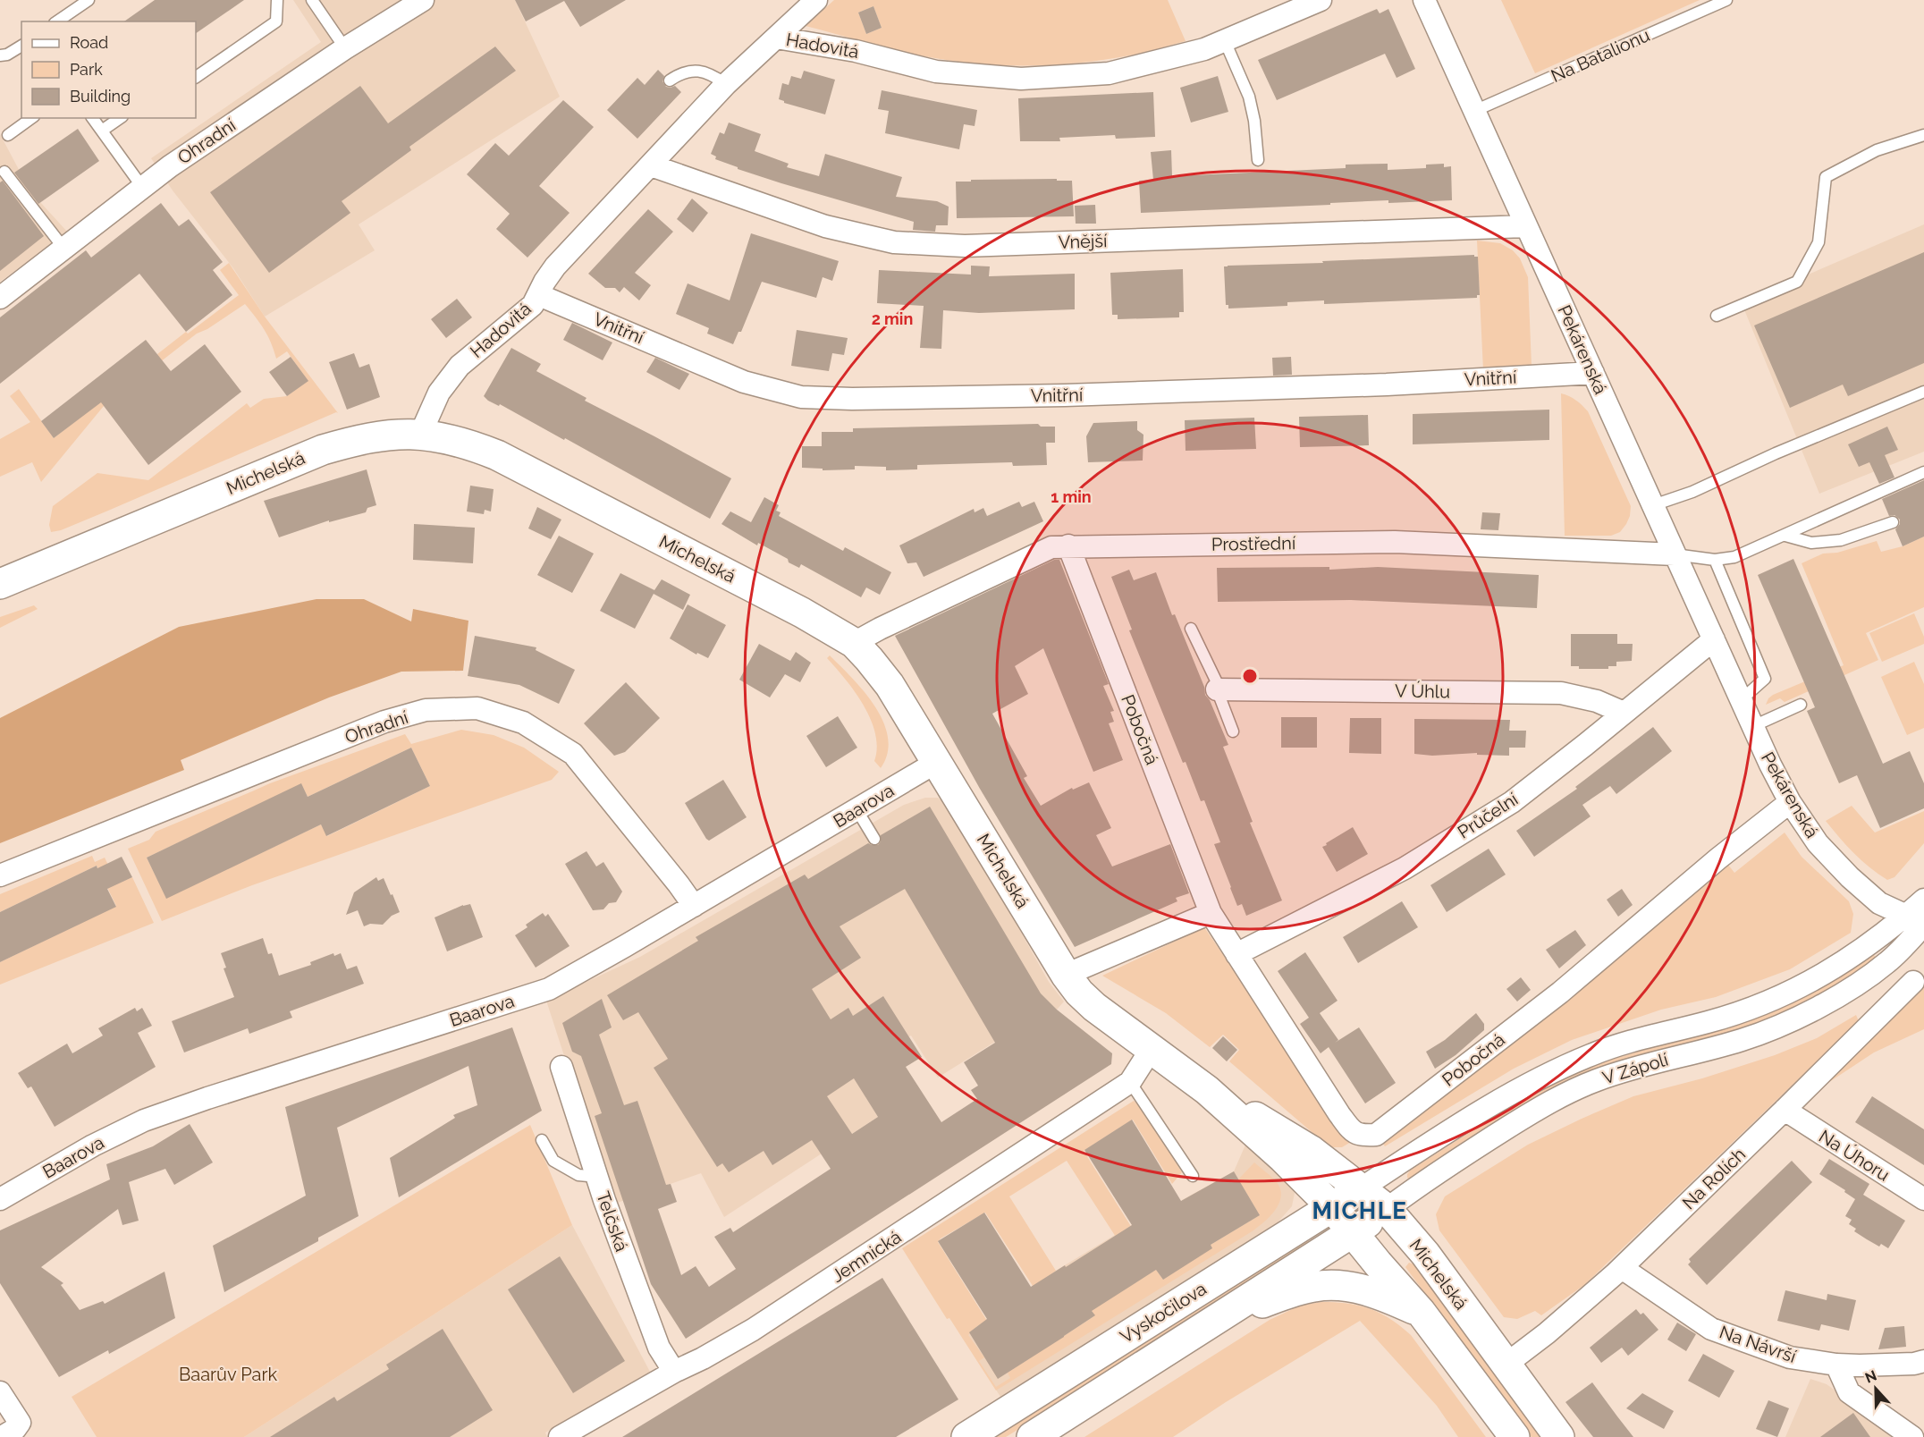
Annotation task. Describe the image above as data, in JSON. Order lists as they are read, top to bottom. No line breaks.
{"streets":{"street":["Hadovitá","Ohradní","Vnější","Vnitřní","Pekárenská","Michelská","Prostřední","V Úhlu","Pobočná","Baarova","Průčelní","V Zápolí","Na Úhoru","Na Rolích","Telčská","Jemnická","Vyskočilova","Na Návrší"],"lane":["Na Batalionu"]},"crossings":[["Hadovitá","Vnější"],["Hadovitá","Vnitřní"],["Hadovitá","Michelská"],["Na Batalionu","Pekárenská"],["Ohradní","Baarova"],["Vnější","Pekárenská"],["Vnitřní","Pekárenská"],["Pekárenská","Prostřední"],["Pekárenská","Pobočná"],["Pekárenská","Průčelní"],["Pekárenská","V Zápolí"],["Michelská","Prostřední"],["Michelská","Baarova"],["Michelská","V Zápolí"],["Michelská","Na Rolích"],["Michelská","Jemnická"],["Michelská","Vyskočilova"],["Prostřední","Pobočná"],["V Úhlu","Průčelní"],["Pobočná","Průčelní"],["V Zápolí","Vyskočilova"],["Na Úhoru","Na Rolích"],["Na Rolích","Na Návrší"],["Telčská","Jemnická"]],"districts":["MICHLE"],"parks":["Baarův Park"],"legend":["Road","Park","Building"],"north":"top","rings":["2 min","1 min"]}
